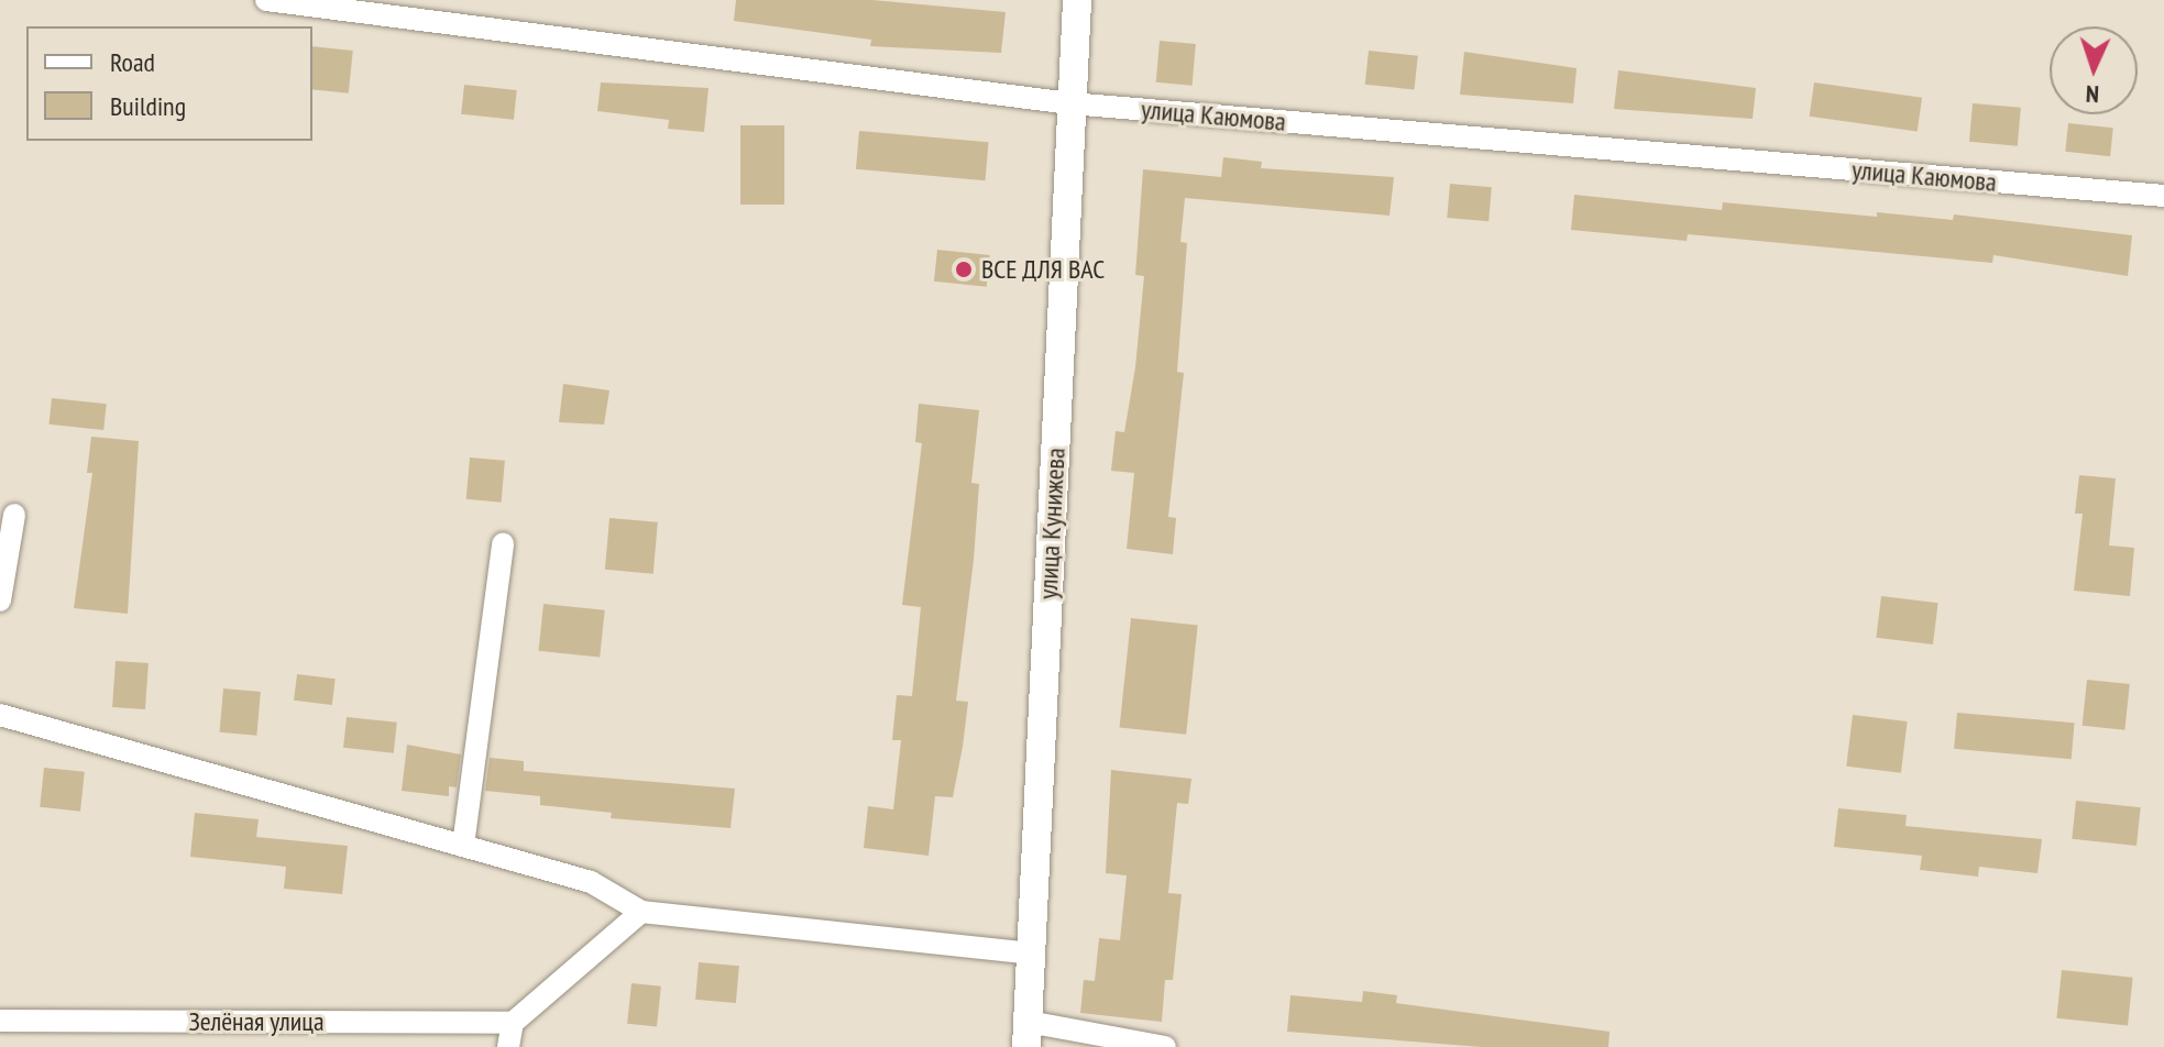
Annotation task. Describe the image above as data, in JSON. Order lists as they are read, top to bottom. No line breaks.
{"streets":{"street":["улица Каюмова","улица Кунижева","Зелёная улица"]},"crossings":[["улица Каюмова","улица Кунижева"]],"places":["ВСЕ ДЛЯ ВАС"],"legend":["Road","Building"],"north":"bottom"}
